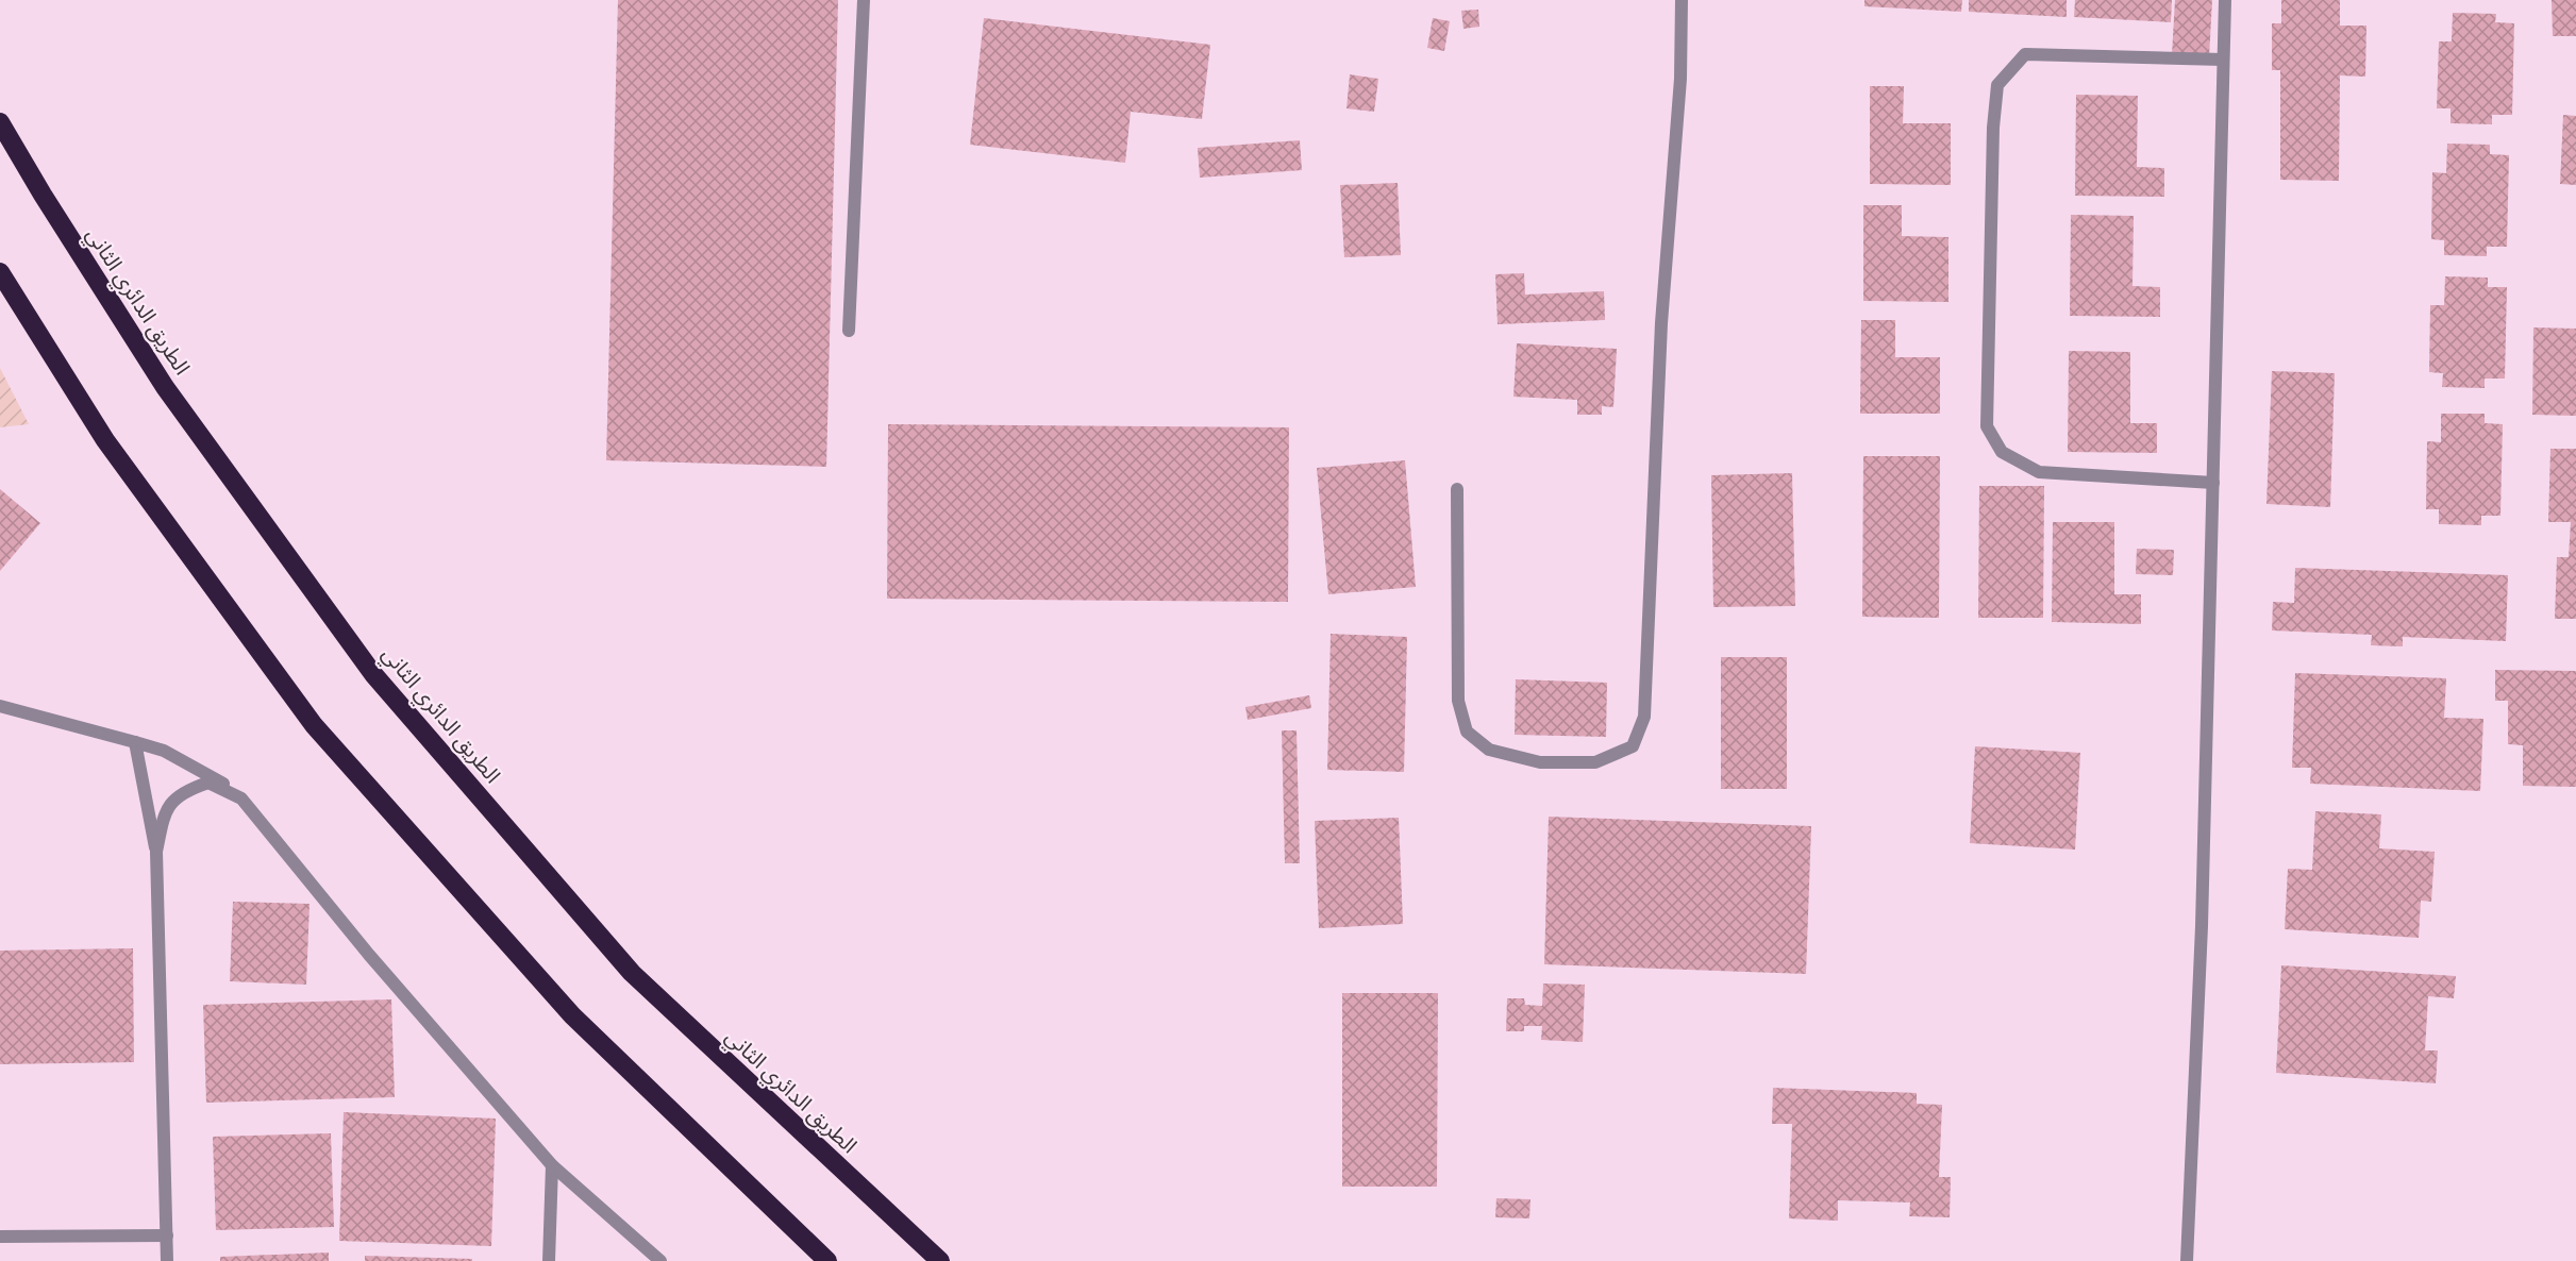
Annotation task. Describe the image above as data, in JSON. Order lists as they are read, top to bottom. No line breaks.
{"streets":{"highway":["الطريق الدائري الثاني"]}}
